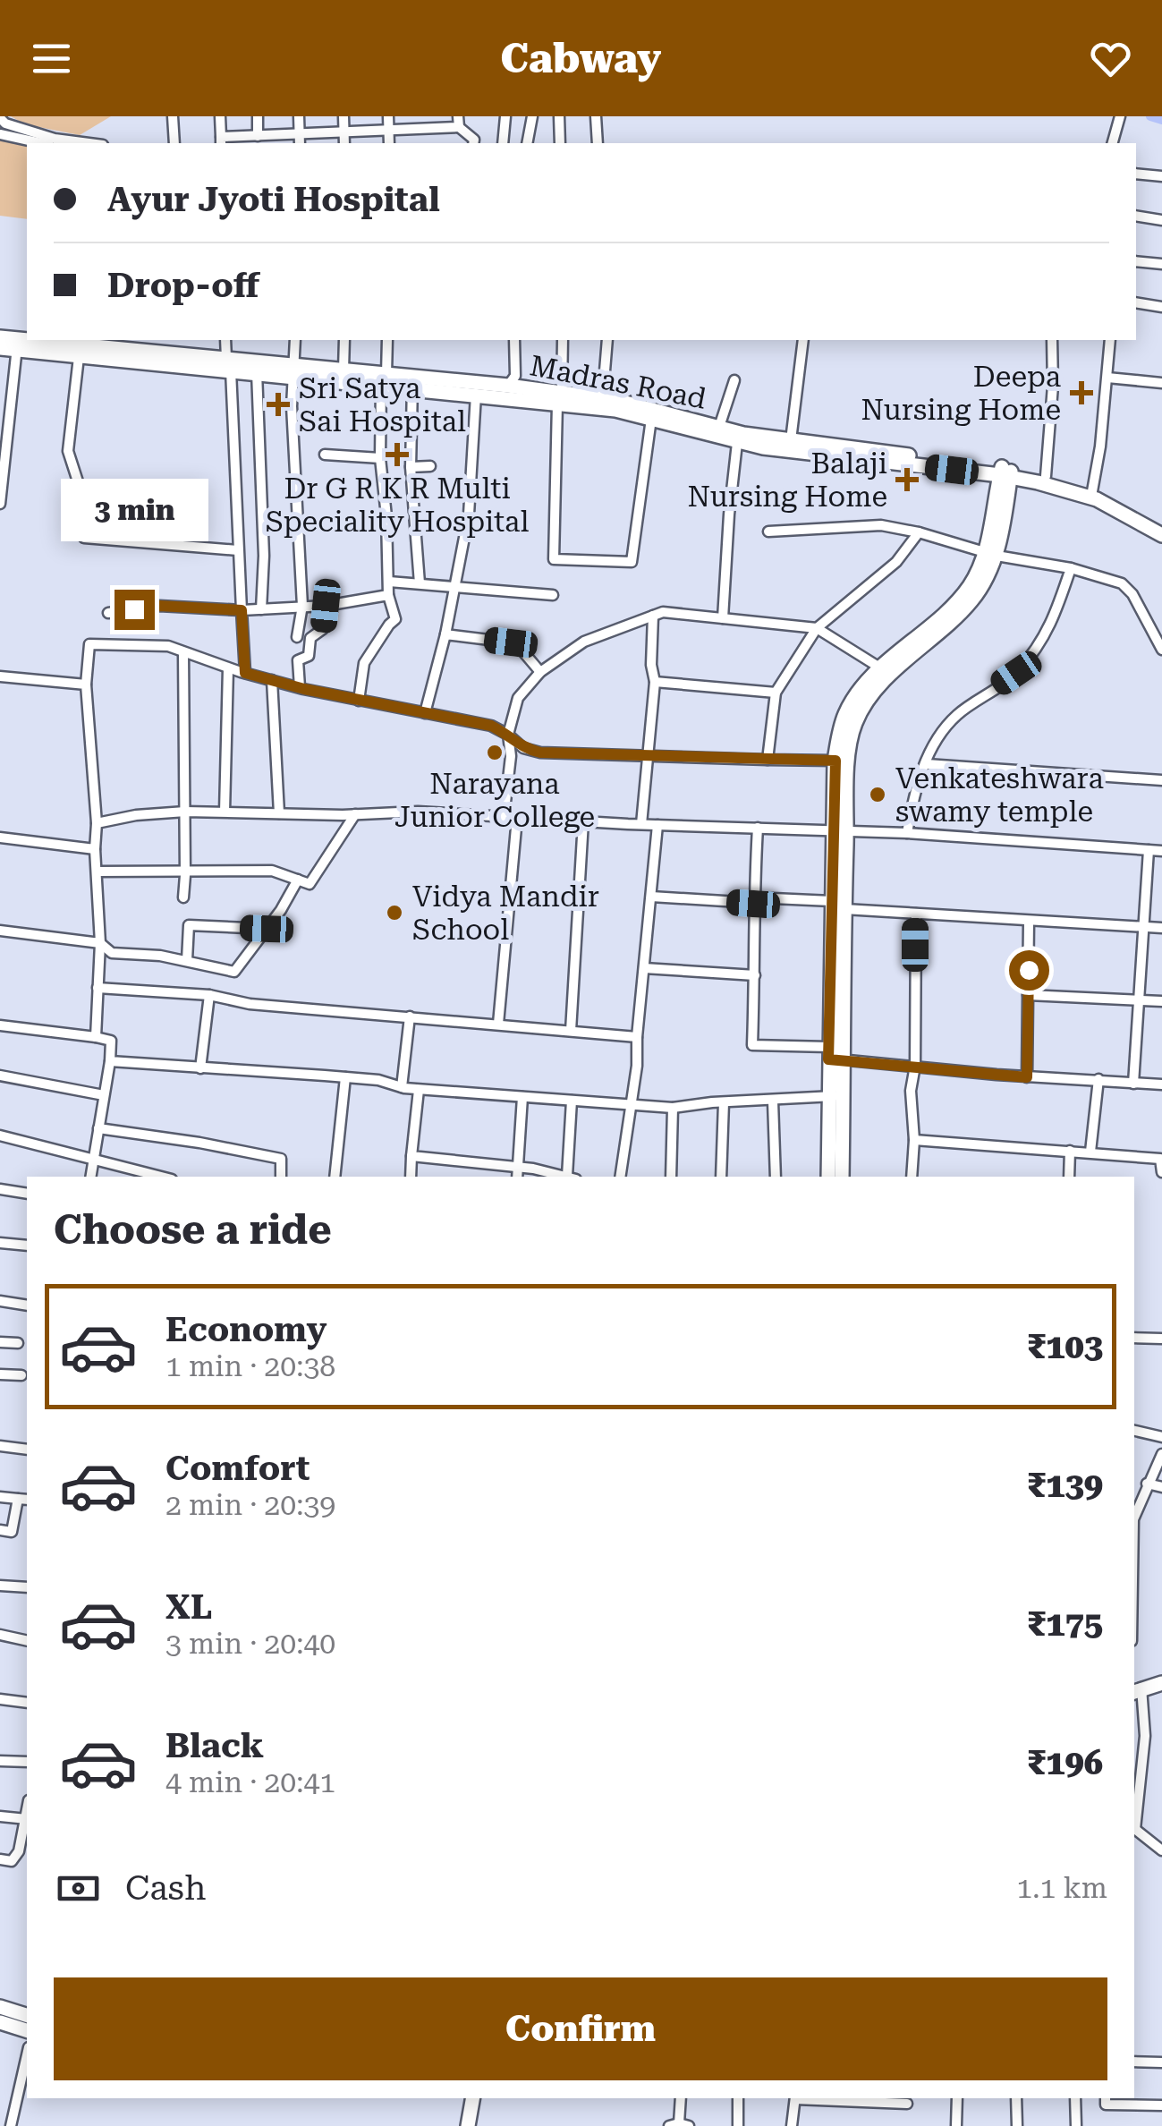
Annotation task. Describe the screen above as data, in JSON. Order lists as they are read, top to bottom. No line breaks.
{"streets":{"main road":["Madras Road"]},"places":{"health":["Deepa Nursing Home","Sri Satya Sai Hospital","Dr G R K R Multi Speciality Hospital","Balaji Nursing Home"],"other":["Narayana Junior College","Venkateshwara swamy temple","Vidya Mandir School"]},"page":{"header":"Cabway","banner":["Ayur Jyoti Hospital","Drop-off"],"bubble":"3 min","heading":"Choose a ride","list":[{"name":"Economy","note":"1 min · 20:38","value":"₹103"},{"name":"Comfort","note":"2 min · 20:39","value":"₹139"},{"name":"XL","note":"3 min · 20:40","value":"₹175"},{"name":"Black","note":"4 min · 20:41","value":"₹196"}],"pay":["Cash","1.1 km"],"buttons":"Confirm"}}
